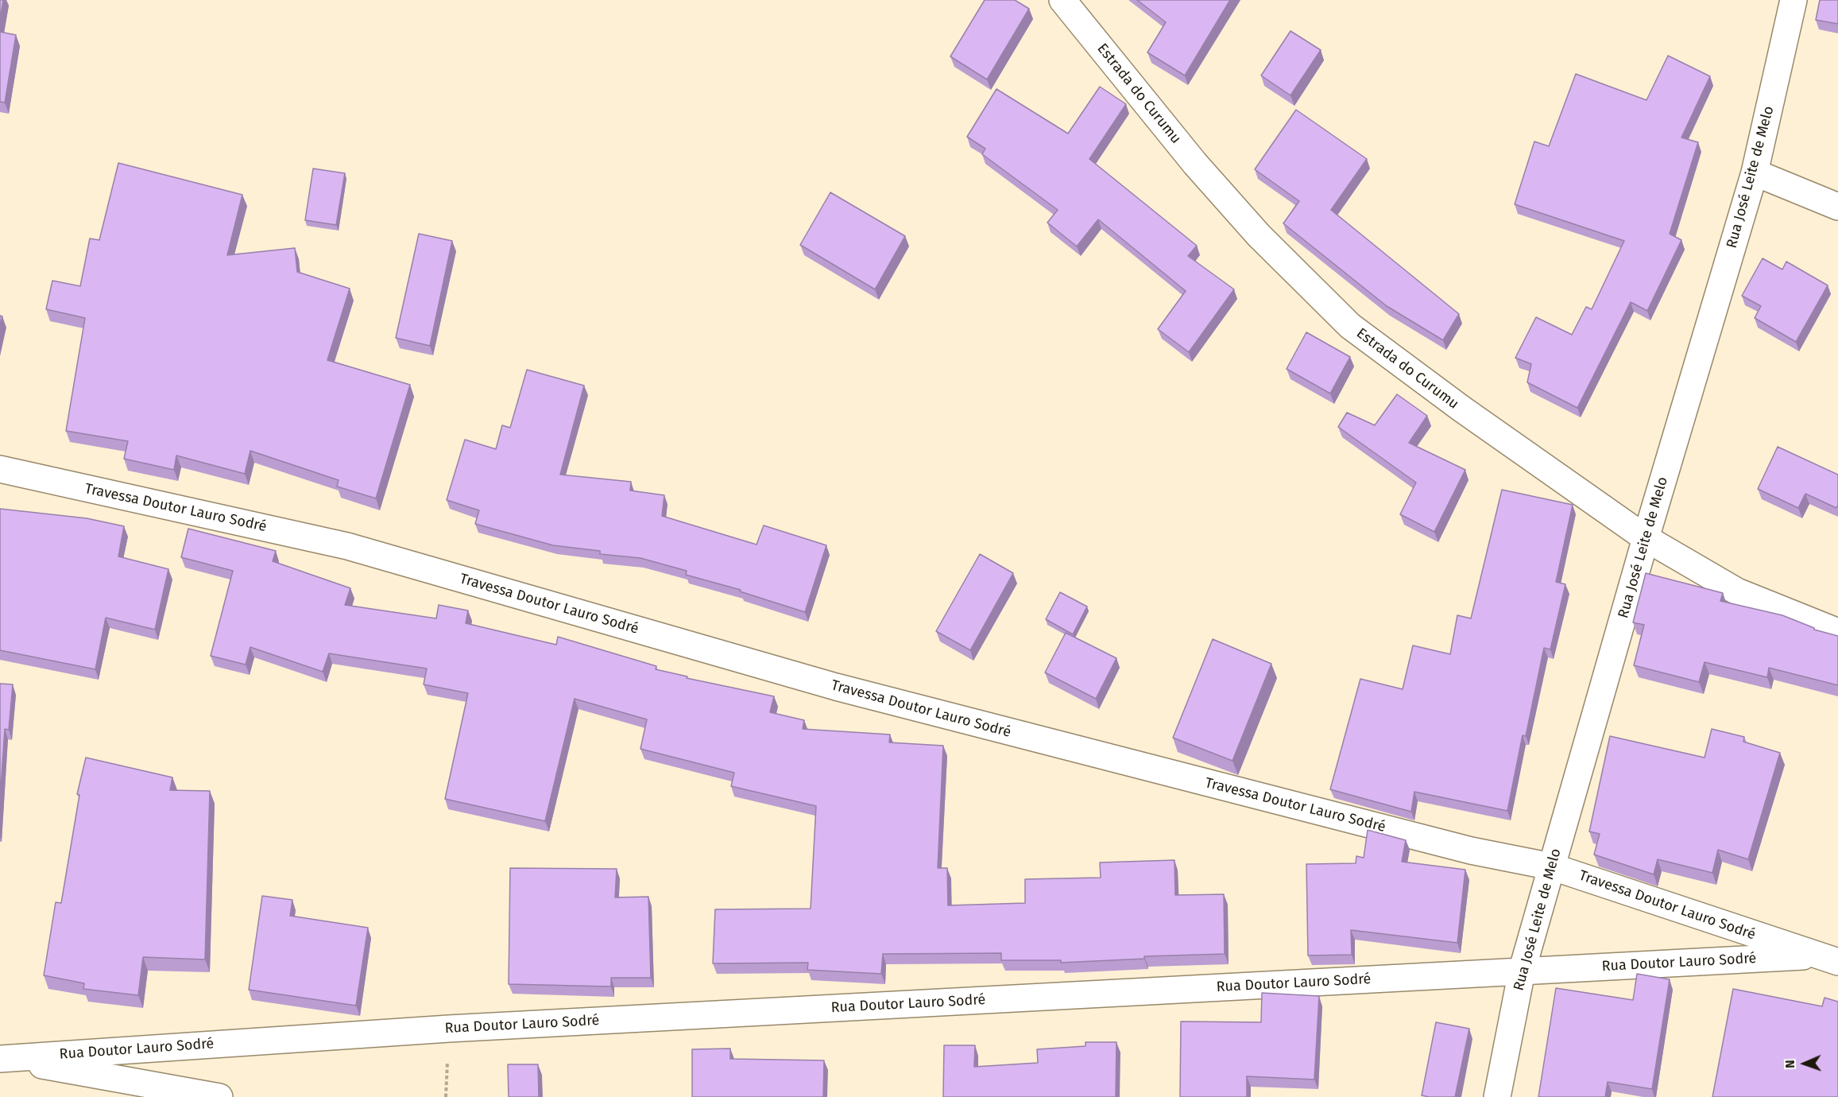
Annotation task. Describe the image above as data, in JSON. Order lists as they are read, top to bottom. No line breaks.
{"streets":{"street":["Estrada do Curumu","Rua José Leite de Melo","Travessa Doutor Lauro Sodré","Rua Doutor Lauro Sodré"]},"crossings":[["Estrada do Curumu","Rua José Leite de Melo"],["Rua José Leite de Melo","Travessa Doutor Lauro Sodré"],["Rua José Leite de Melo","Rua Doutor Lauro Sodré"],["Travessa Doutor Lauro Sodré","Rua Doutor Lauro Sodré"]],"north":"left"}
